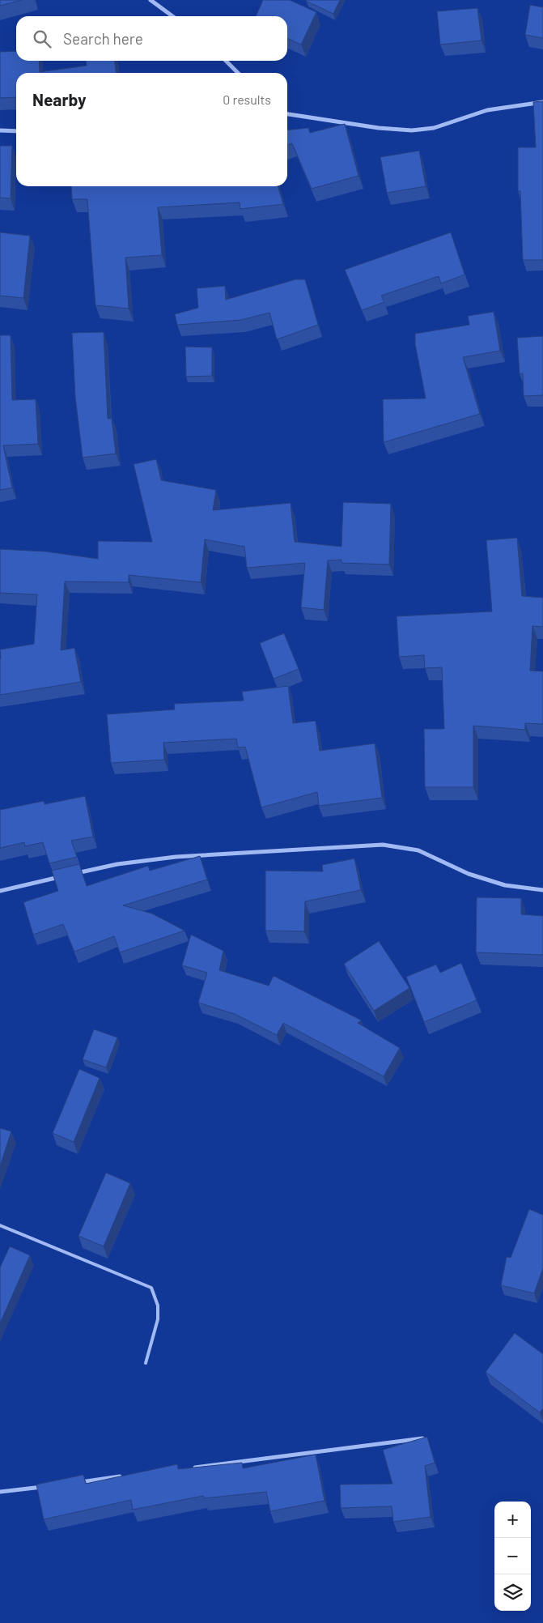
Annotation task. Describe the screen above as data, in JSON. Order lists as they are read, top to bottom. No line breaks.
{"page":{"search":"Search here","heading":["Nearby","0 results"],"map_buttons":["+","−"]}}
